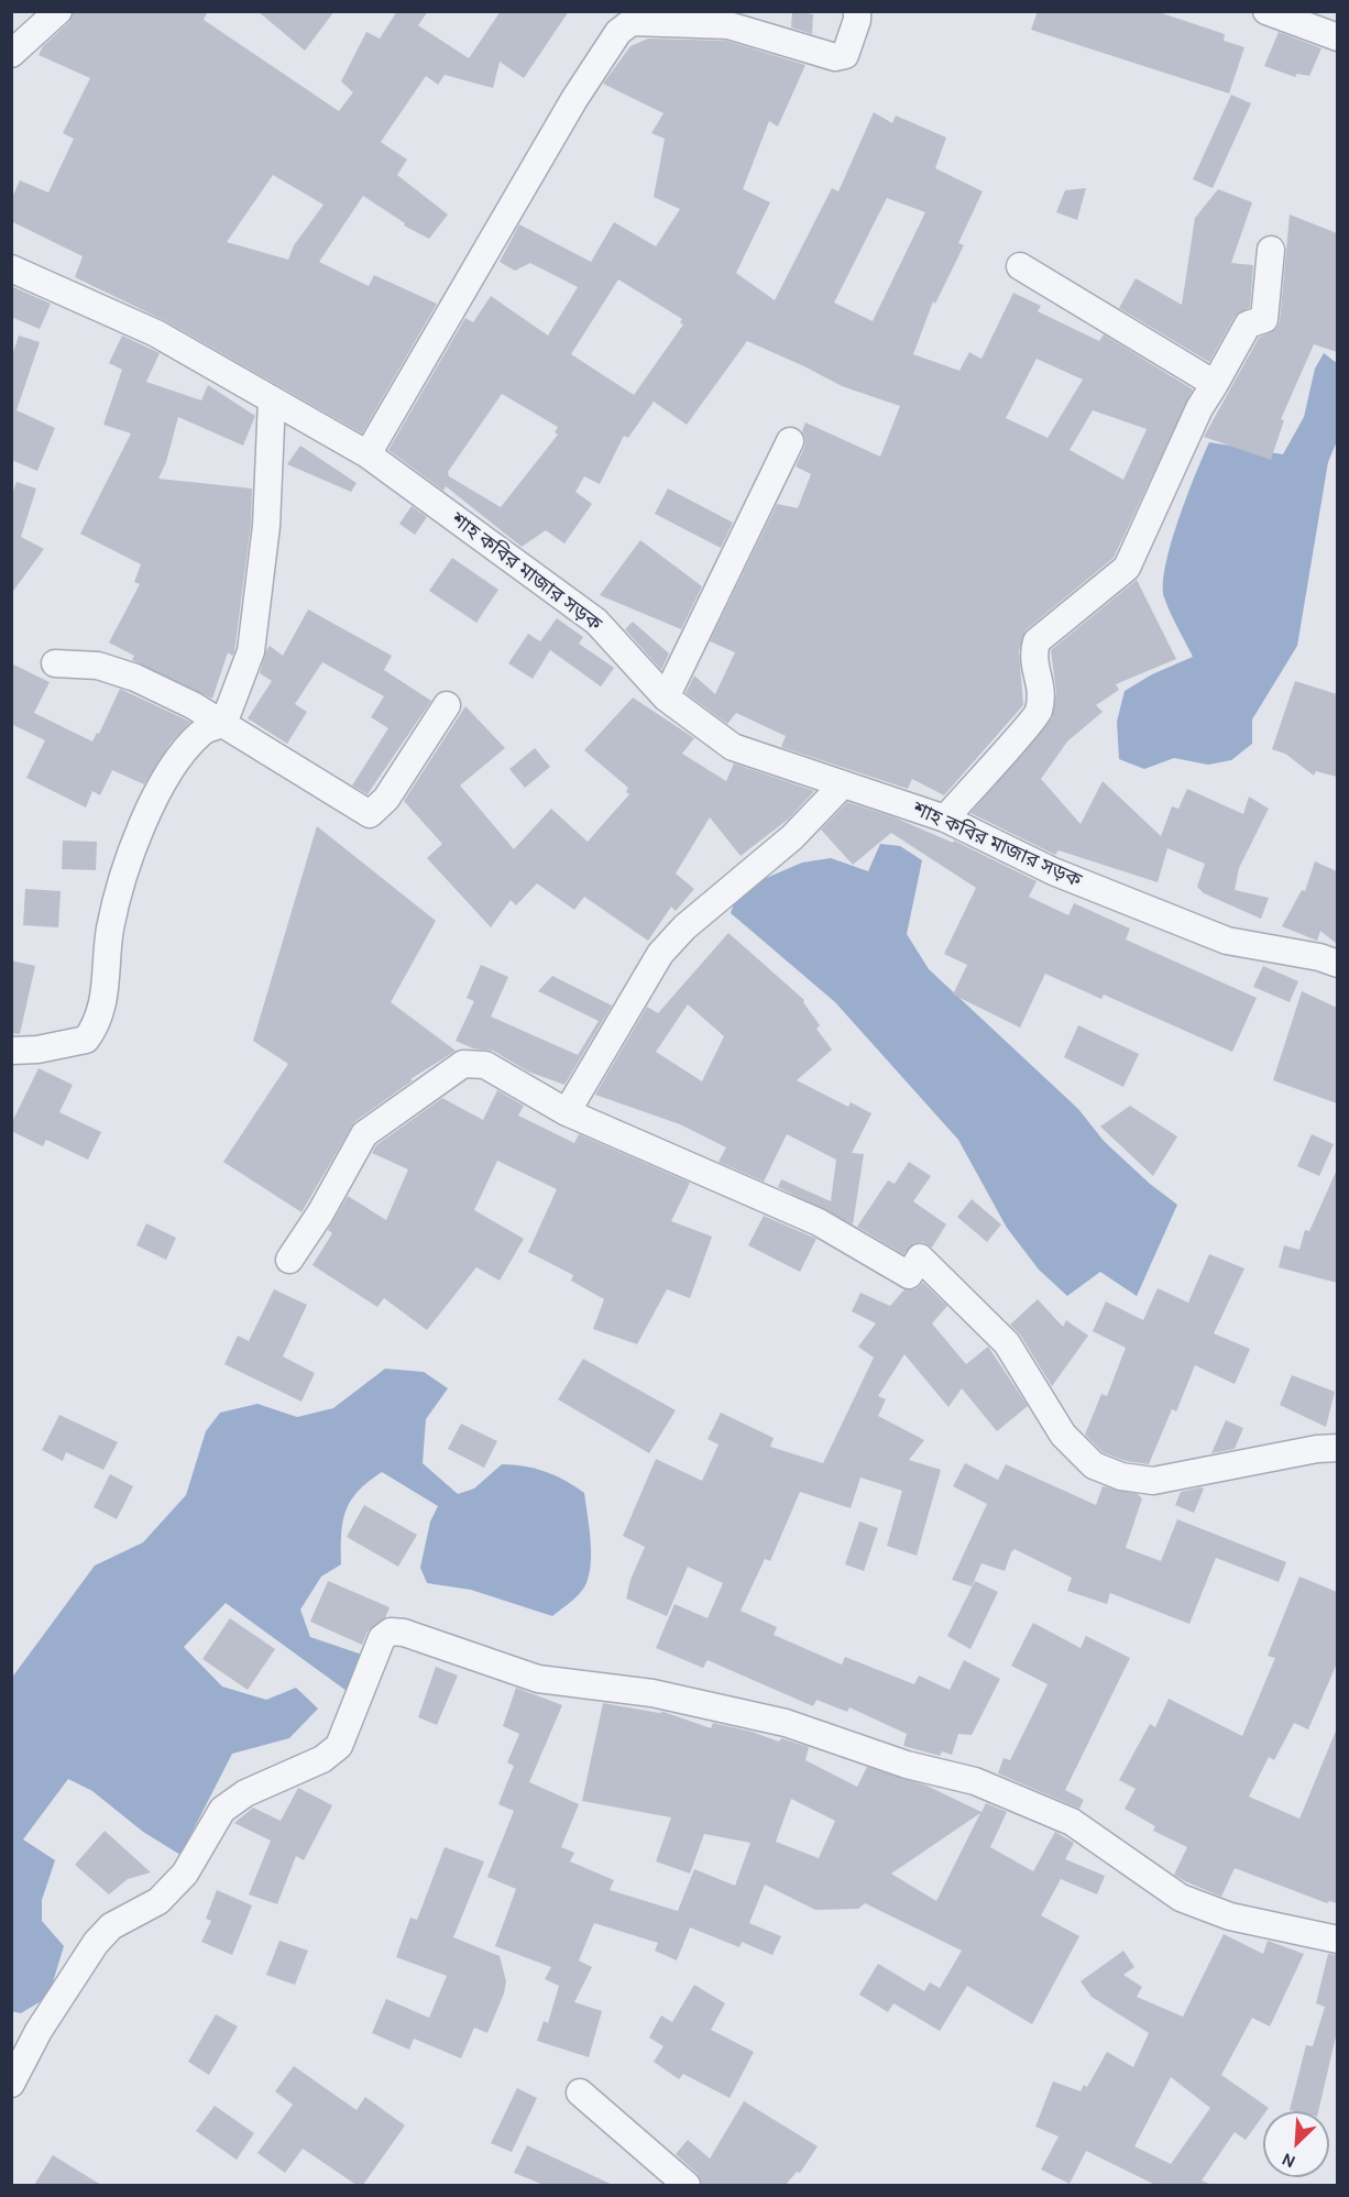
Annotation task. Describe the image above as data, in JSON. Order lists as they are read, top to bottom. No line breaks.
{"streets":{"street":["শাহ কবির মাজার সড়ক"]},"north":"bottom left"}
